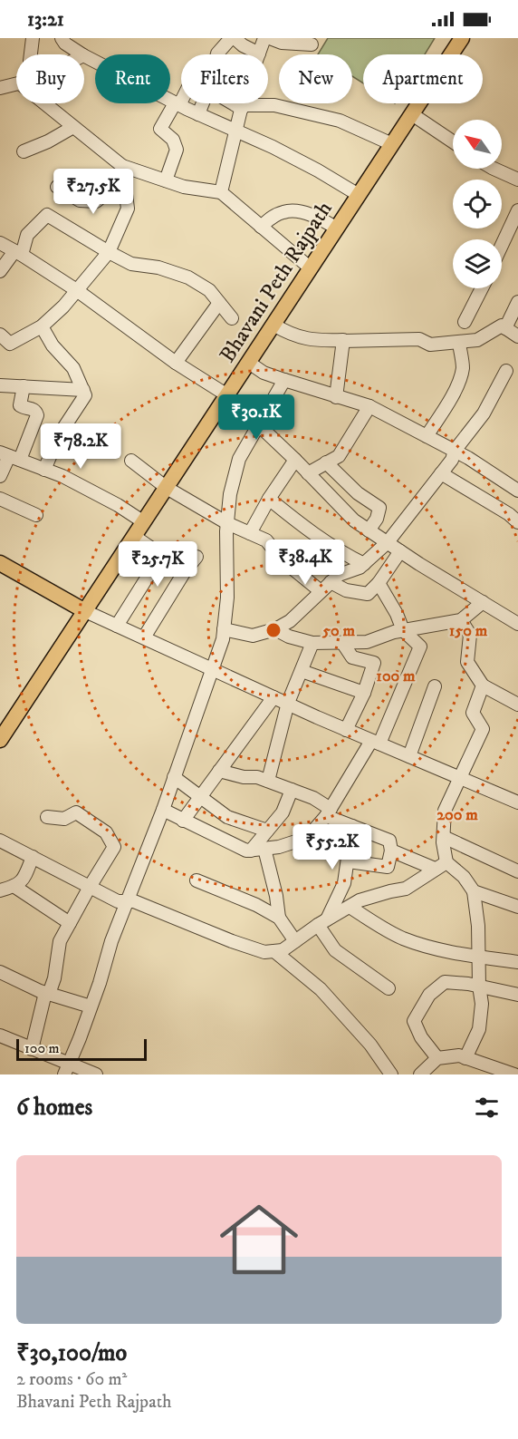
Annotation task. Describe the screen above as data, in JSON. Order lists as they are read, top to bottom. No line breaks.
{"streets":{"main road":["Bhavani Peth Rajpath"]},"scale_bar":"100 m","north":"top left","page":{"status":"13:21","chip":["Buy","Rent","Filters","New","Apartment"],"price":["₹27.5K","₹30.1K","₹78.2K","₹38.4K","₹25.7K","₹55.2K"],"scale":"100 m","heading":"6 homes","list":[{"name":"₹30,100/mo","note":"2 rooms · 60 m² · Bhavani Peth Rajpath"}]},"rings":["50 m","150 m","100 m","200 m"]}
